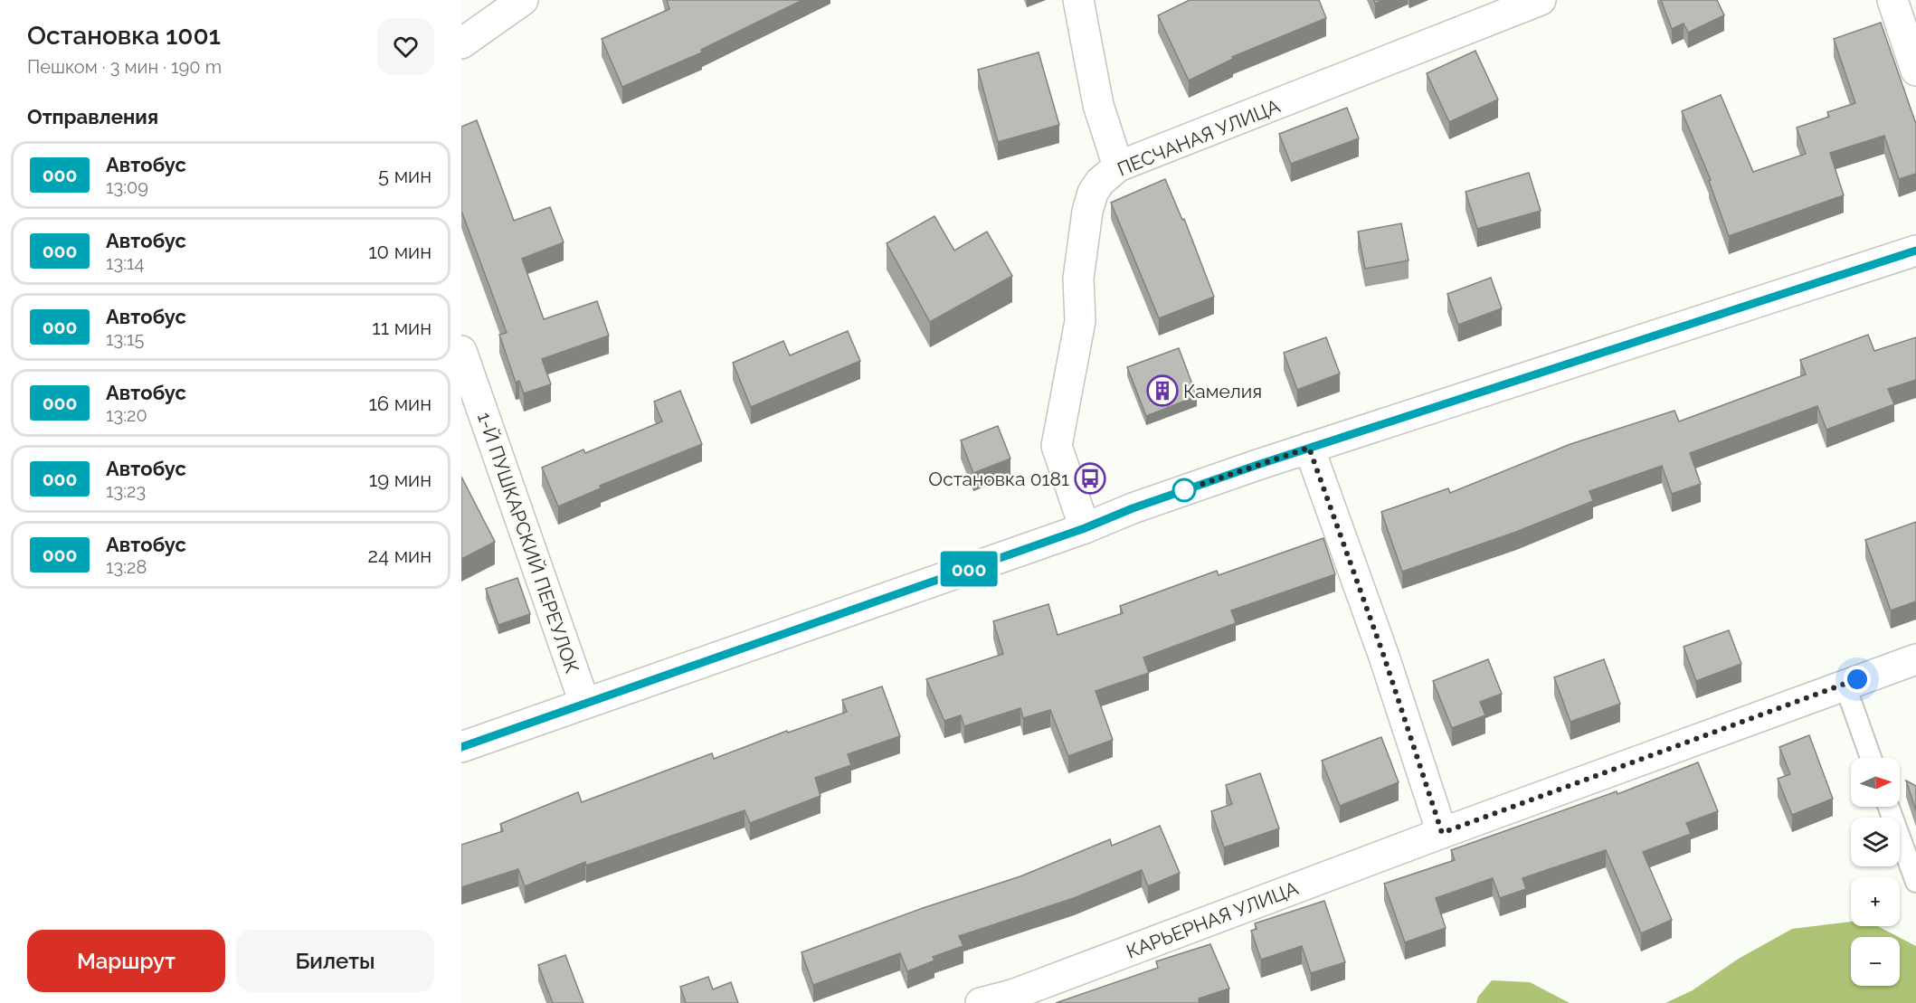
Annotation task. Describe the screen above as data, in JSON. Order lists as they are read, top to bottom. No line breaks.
{"streets":{"street":["ПЕСЧАНАЯ УЛИЦА","1-Й ПУШКАРСКИЙ ПЕРЕУЛОК","КАРЬЕРНАЯ УЛИЦА"]},"places":{"building":["Камелия"],"bus stop":["Остановка 0181"]},"lines":["bus line 000"],"north":"right","page":{"heading":[["Остановка 1001","Пешком · 3 мин · 190 m"],"Отправления"],"on_map":"000","list":[{"mark":"000","name":"Автобус","note":"13:09","value":"5 мин"},{"mark":"000","name":"Автобус","note":"13:14","value":"10 мин"},{"mark":"000","name":"Автобус","note":"13:15","value":"11 мин"},{"mark":"000","name":"Автобус","note":"13:20","value":"16 мин"},{"mark":"000","name":"Автобус","note":"13:23","value":"19 мин"},{"mark":"000","name":"Автобус","note":"13:28","value":"24 мин"}],"map_buttons":["+","−"],"buttons":["Маршрут","Билеты"]}}
